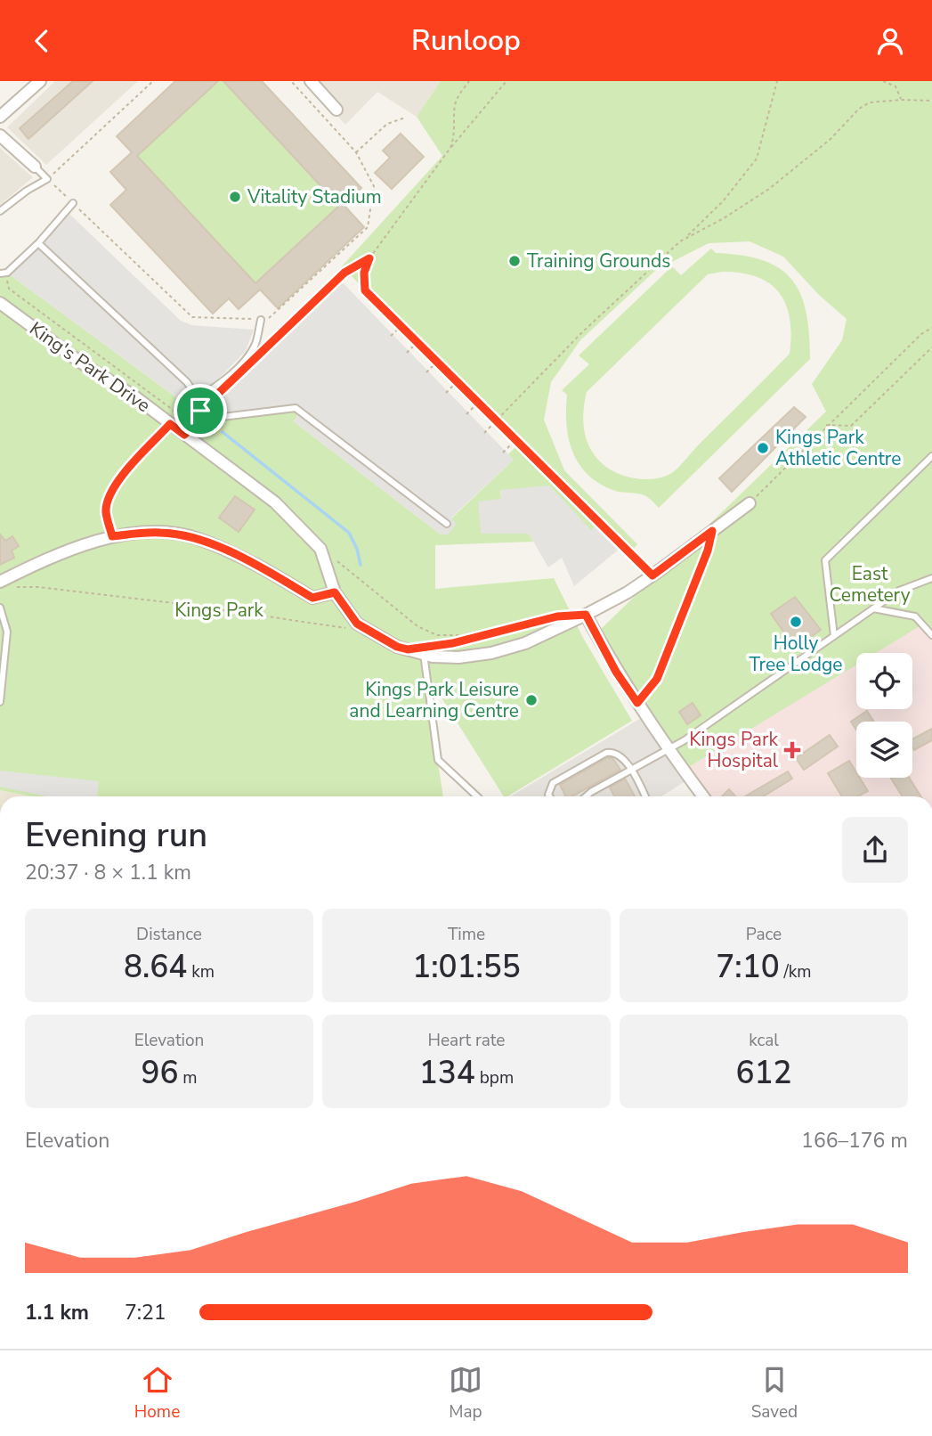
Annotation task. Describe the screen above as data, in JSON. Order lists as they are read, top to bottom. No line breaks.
{"streets":{"street":["King's Park Drive"]},"parks":["East Cemetery","Kings Park"],"places":{"other":["Vitality Stadium","Training Grounds","Kings Park Athletic Centre","Holly Tree Lodge","Kings Park Leisure and Learning Centre"],"health":["Kings Park Hospital"]},"page":{"header":"Runloop","heading":["Evening run","20:37 · 8 × 1.1 km"],"stats":[["Distance","8.64 km"],["Time","1:01:55"],["Pace","7:10 /km"],["Elevation","96 m"],["Heart rate","134 bpm"],["kcal","612"]],"chart":["Elevation","166–176 m"],"list":[{"name":"1.1 km","note":"7:21"}],"tabs":["Home","Map","Saved"]}}
